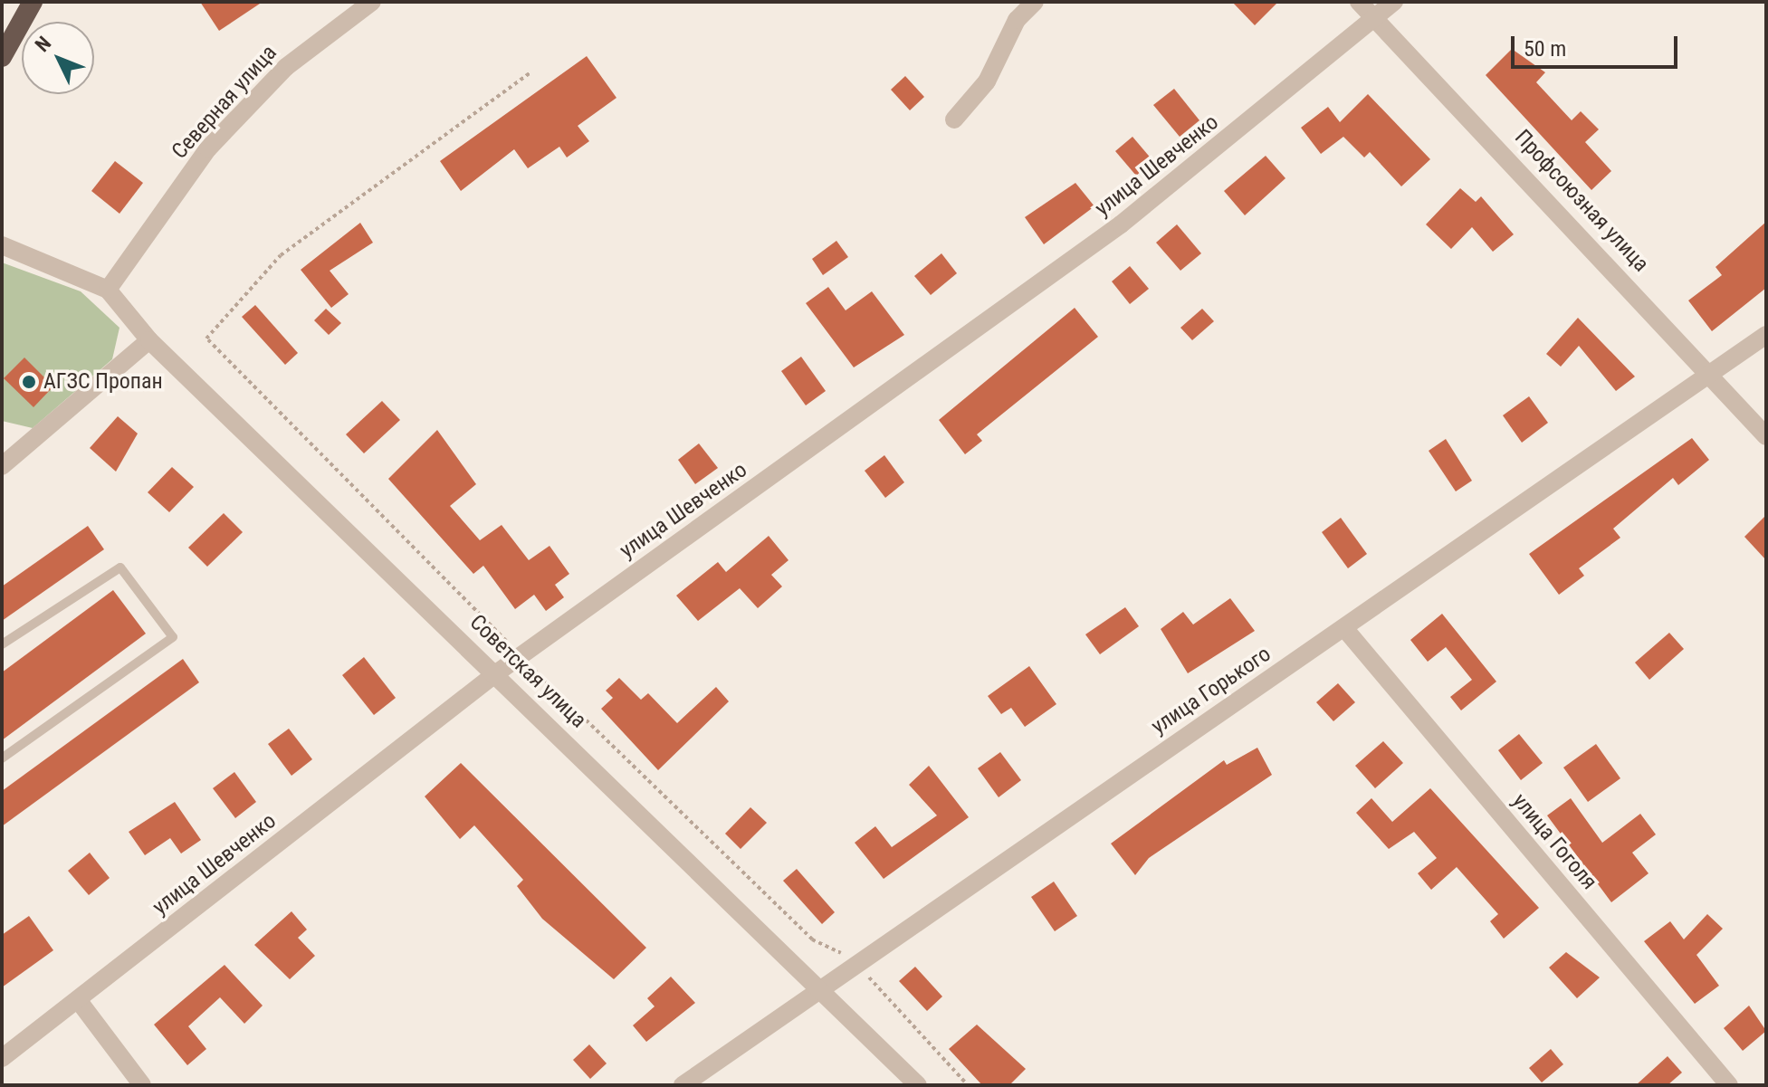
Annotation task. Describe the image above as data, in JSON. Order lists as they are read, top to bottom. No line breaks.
{"streets":{"street":["Северная улица","улица Шевченко","Профсоюзная улица","Советская улица","улица Горького","улица Гоголя"]},"crossings":[["Северная улица","Советская улица"],["улица Шевченко","Профсоюзная улица"],["улица Шевченко","Советская улица"],["Профсоюзная улица","улица Горького"],["Советская улица","улица Горького"],["улица Горького","улица Гоголя"]],"places":["АГЗС Пропан"],"scale_bar":"50 m","north":"top left"}
